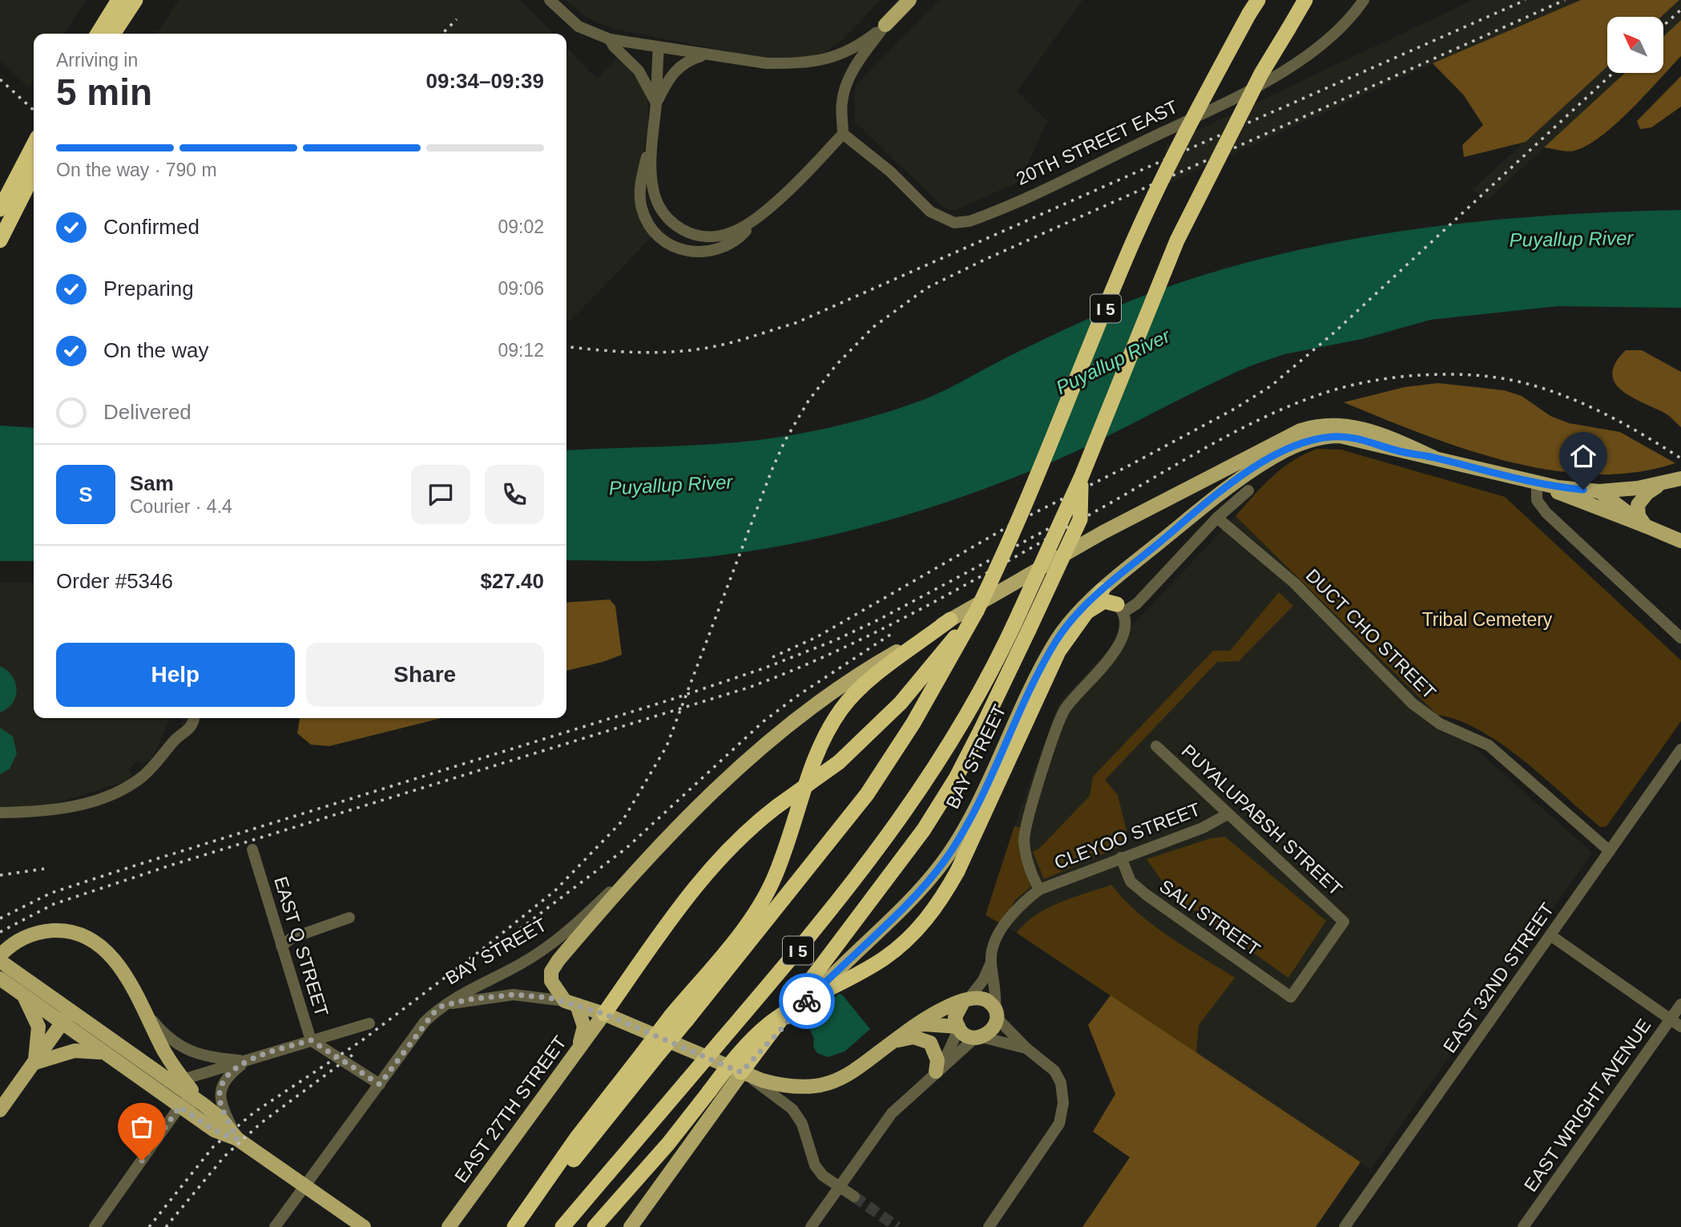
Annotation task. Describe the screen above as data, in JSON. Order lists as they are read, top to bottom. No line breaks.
{"streets":{"highway":["I 5"],"main road":["BAY STREET","EAST 27TH STREET"],"street":["20TH STREET EAST","DUCT CHO STREET","PUYALUPABSH STREET","CLEYOO STREET","SALI STREET","EAST Q STREET","EAST 32ND STREET","EAST WRIGHT AVENUE"]},"crossings":[["DUCT CHO STREET","EAST 32ND STREET"],["BAY STREET","EAST 27TH STREET"],["PUYALUPABSH STREET","CLEYOO STREET"],["PUYALUPABSH STREET","SALI STREET"],["CLEYOO STREET","SALI STREET"]],"water":["Puyallup River"],"parks":["Tribal Cemetery"],"north":"top left","page":{"heading":["5 min","Arriving in","09:34–09:39"],"panel":["Sam","Courier · 4.4","Order #5346","$27.40"],"bar":"On the way · 790 m","list":[["Confirmed","09:02"],["Preparing","09:06"],["On the way","09:12"],"Delivered"],"round":"S","buttons":["Help","Share"]}}
